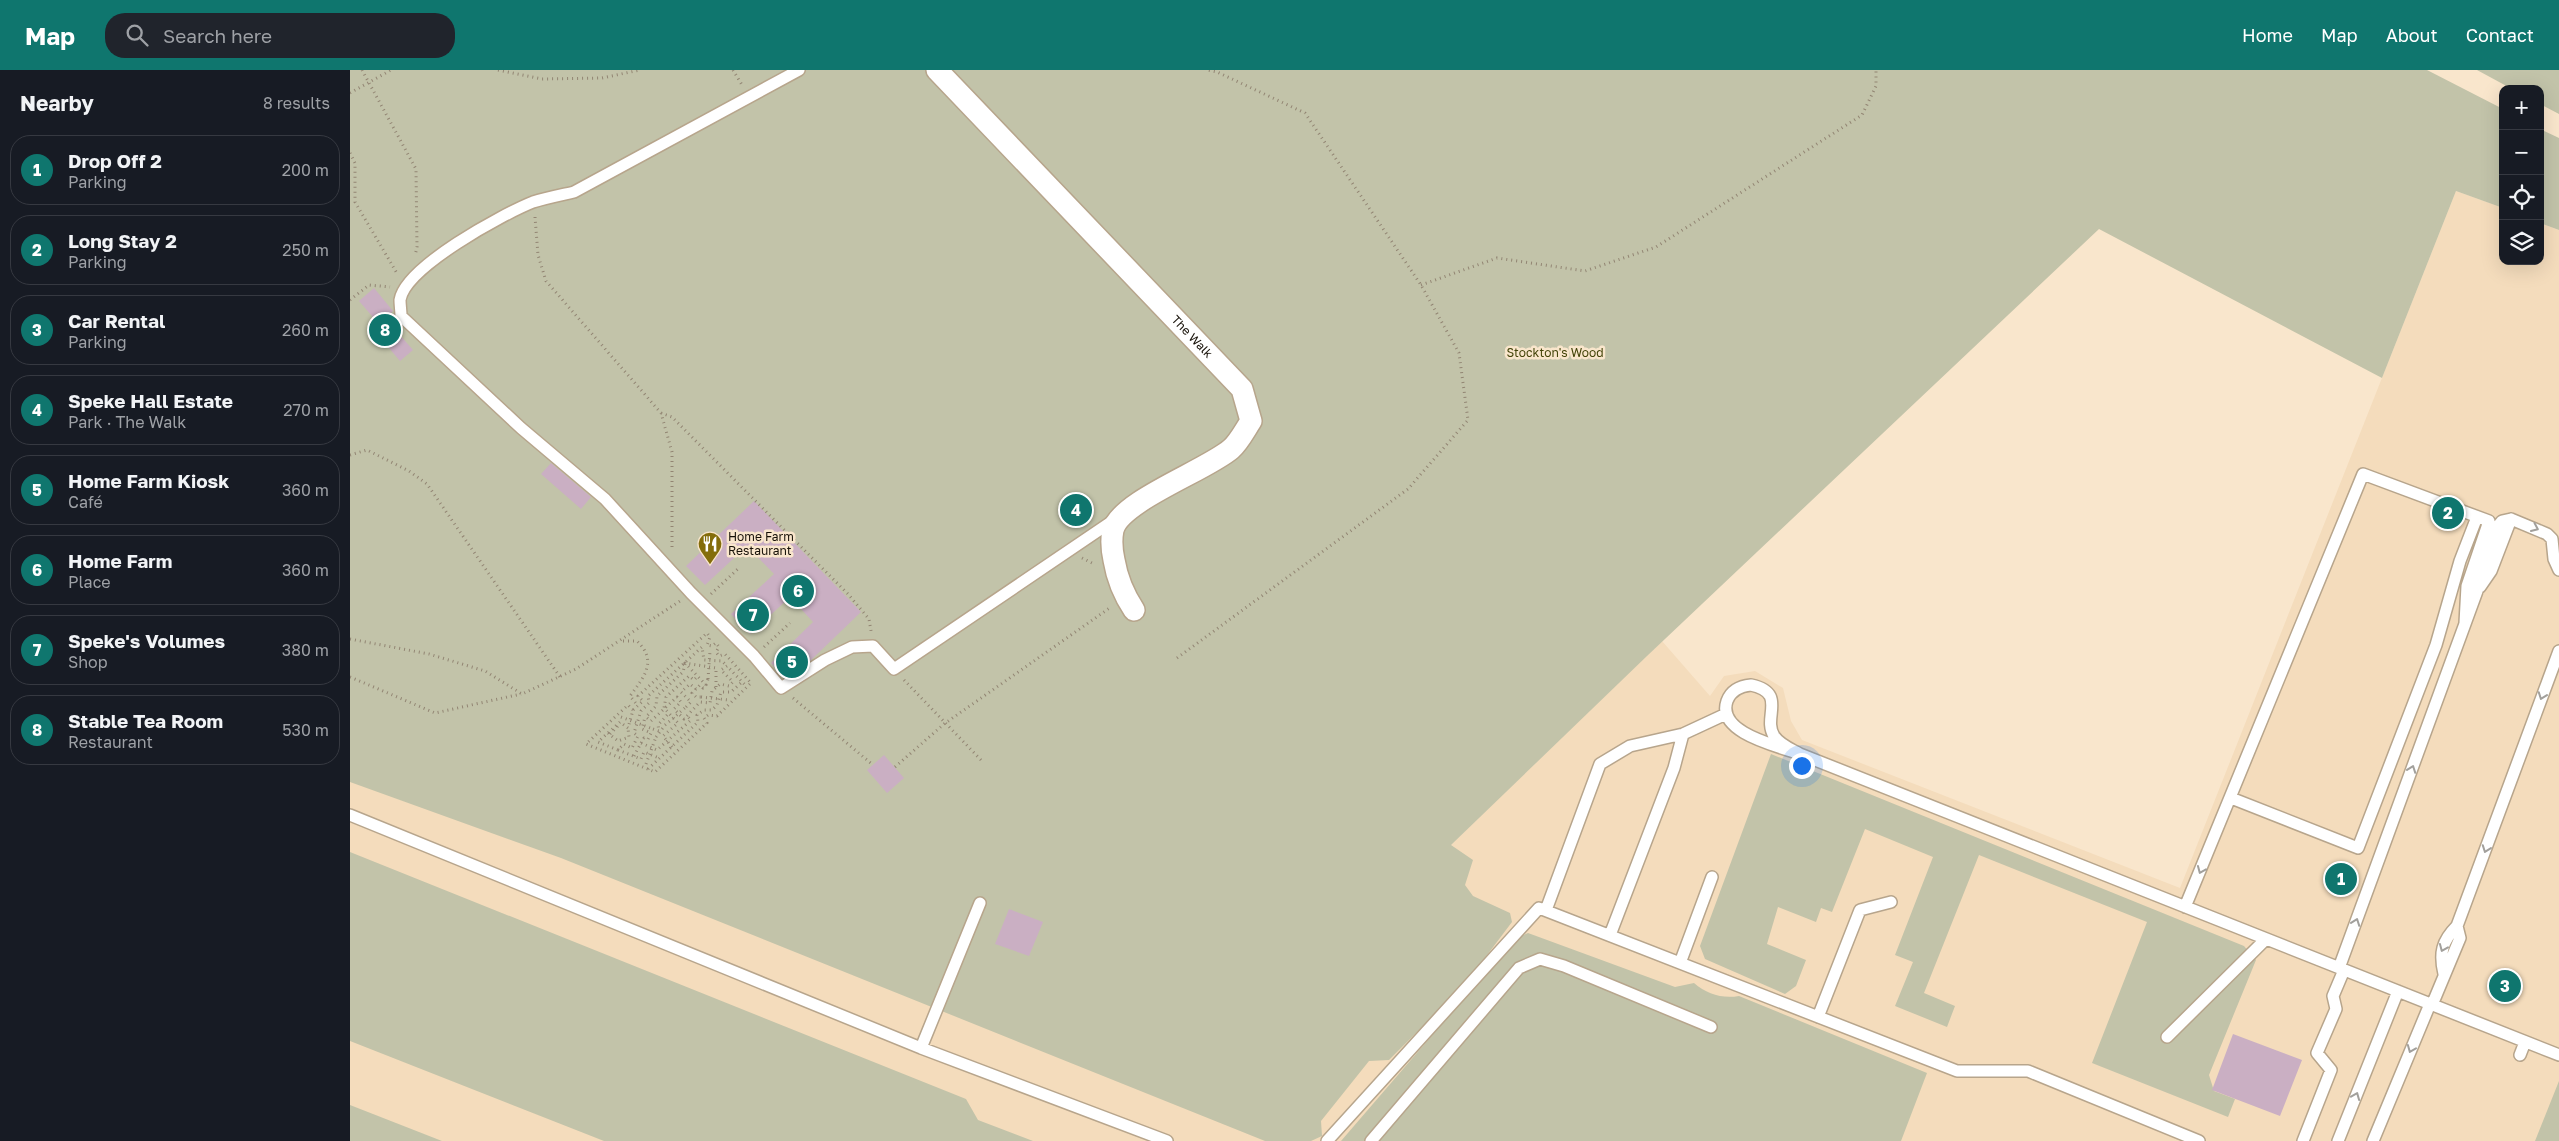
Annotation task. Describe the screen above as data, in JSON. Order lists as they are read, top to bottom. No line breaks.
{"streets":{"street":["The Walk"]},"parks":["Stockton's Wood"],"places":{"restaurant":["Home Farm Restaurant"]},"page":{"header":"Map","search":"Search here","nav":["Home","Map","About","Contact"],"heading":["Nearby","8 results"],"map_buttons":["+","−"],"list":[{"mark":"1","name":"Drop Off 2","note":"Parking","value":"200 m"},{"mark":"2","name":"Long Stay 2","note":"Parking","value":"250 m"},{"mark":"3","name":"Car Rental","note":"Parking","value":"260 m"},{"mark":"4","name":"Speke Hall Estate","note":"Park · The Walk","value":"270 m"},{"mark":"5","name":"Home Farm Kiosk","note":"Café","value":"360 m"},{"mark":"6","name":"Home Farm","note":"Place","value":"360 m"},{"mark":"7","name":"Speke's Volumes","note":"Shop","value":"380 m"},{"mark":"8","name":"Stable Tea Room","note":"Restaurant","value":"530 m"}],"pins":["8","4","2","6","7","5","1","3"]}}
